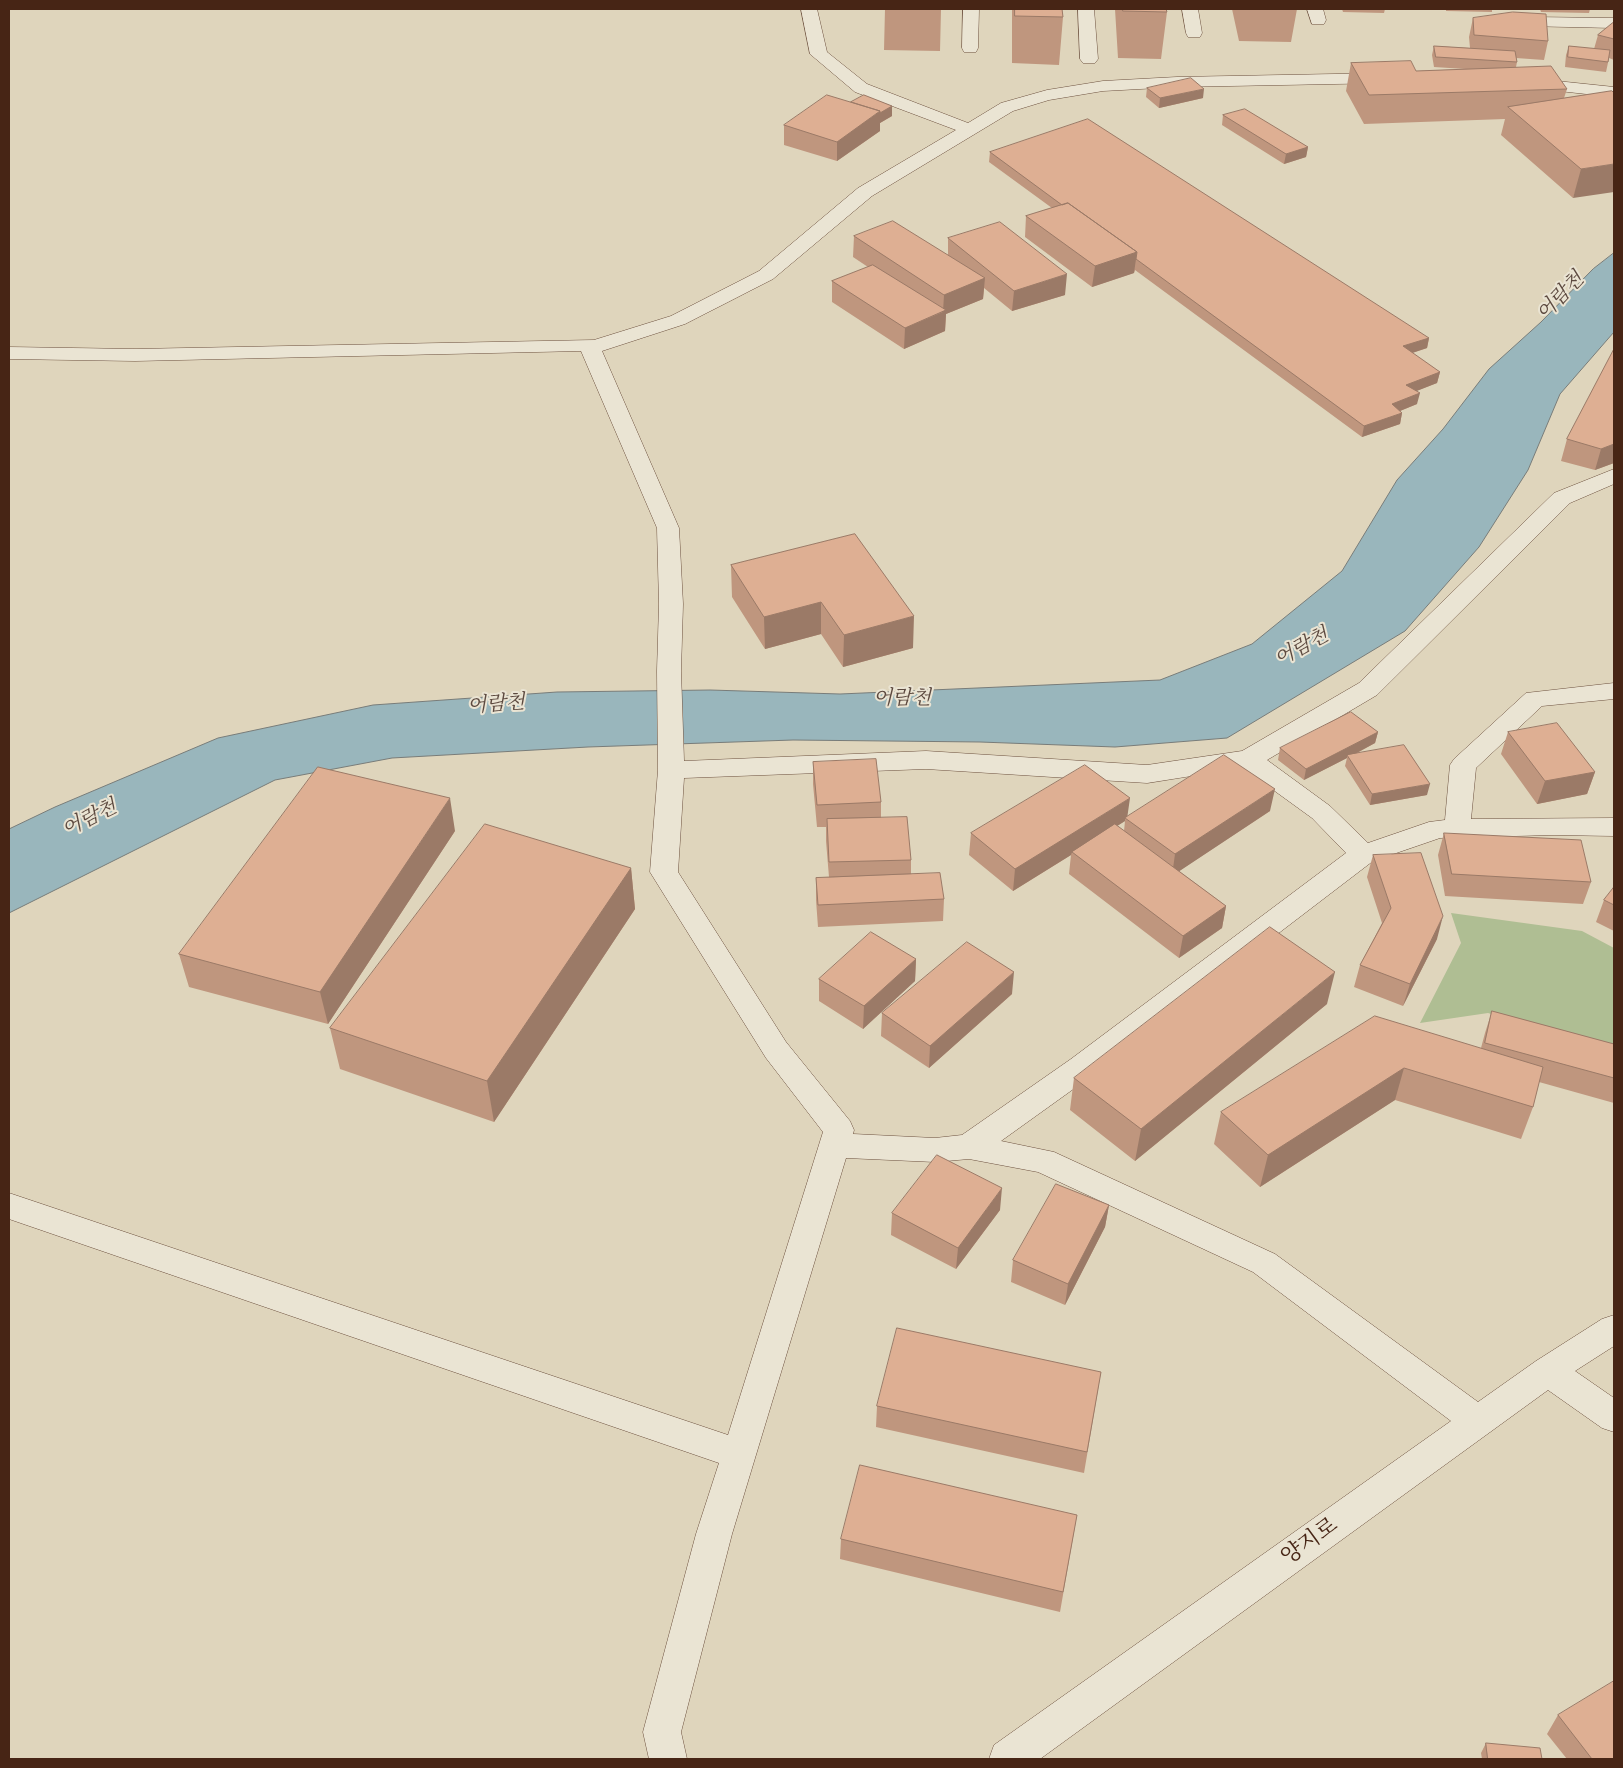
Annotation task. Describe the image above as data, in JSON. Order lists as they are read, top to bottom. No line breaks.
{"streets":{"street":["양지로"]},"water":["어람천"]}
